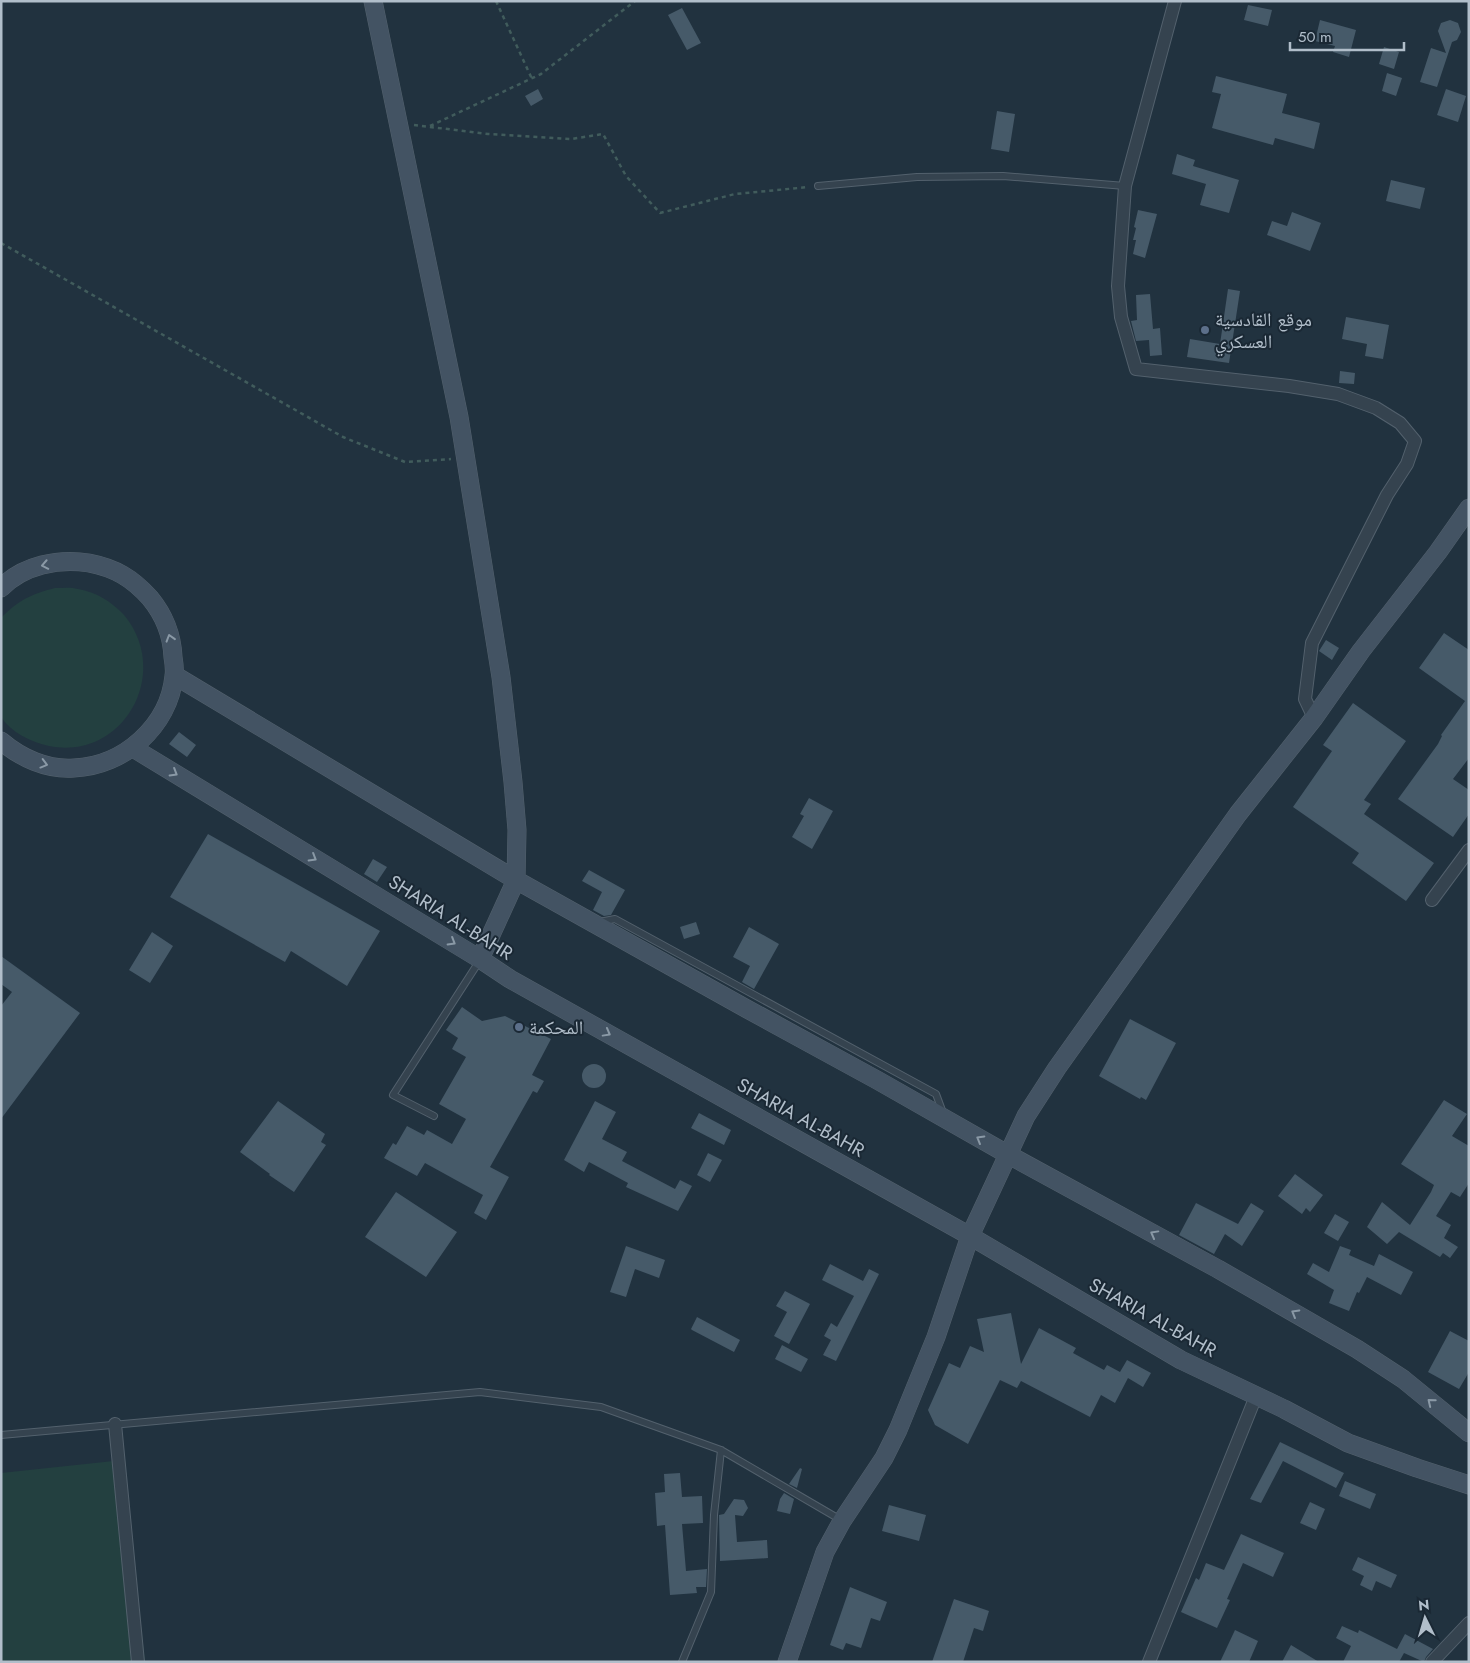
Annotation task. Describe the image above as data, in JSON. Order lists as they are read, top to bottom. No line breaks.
{"streets":{"main road":["SHARIA AL-BAHR"]},"places":["موقع القادسية العسكري","المحكمة"],"scale_bar":"50 m","north":"top"}
